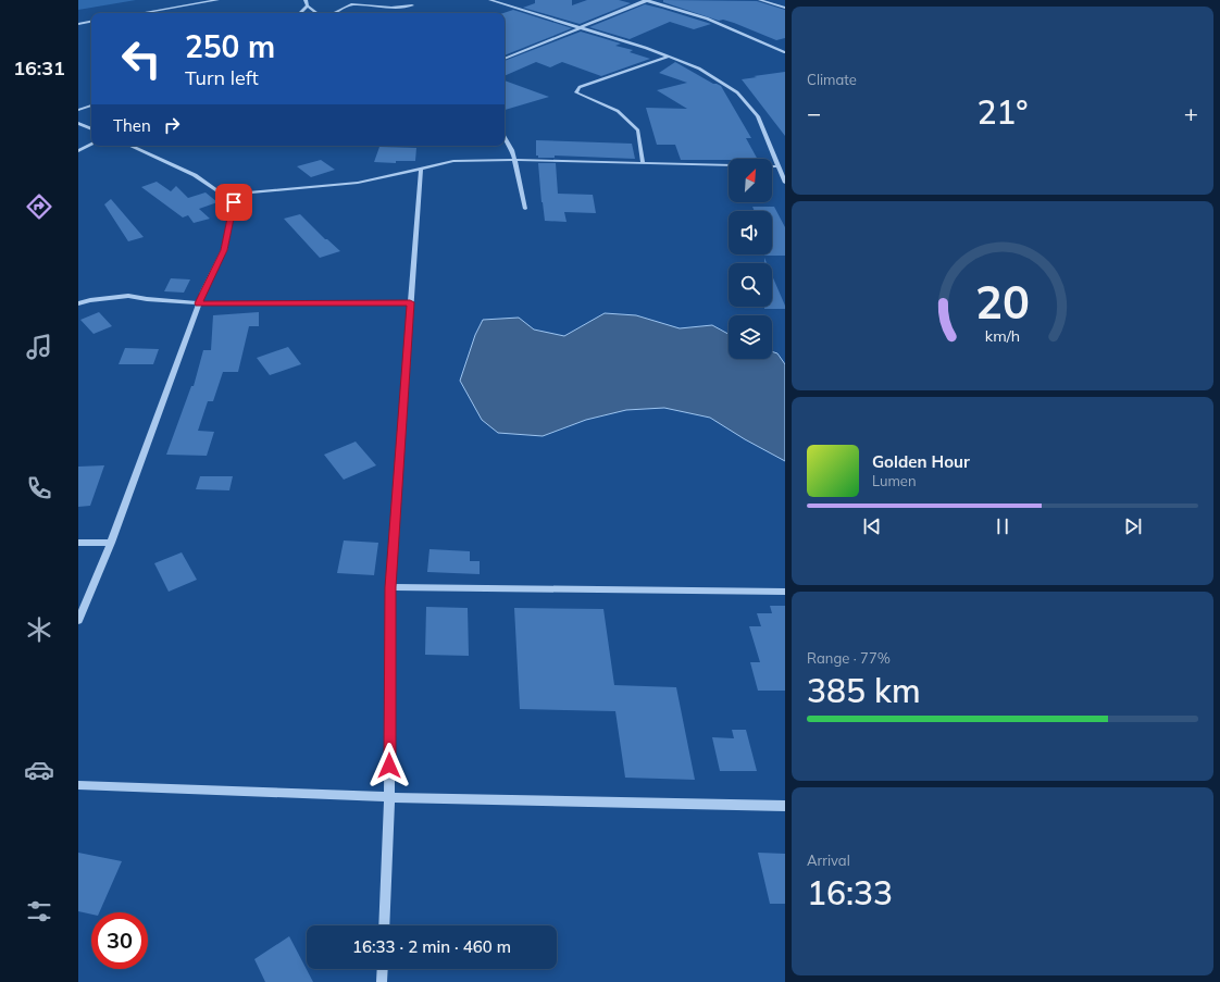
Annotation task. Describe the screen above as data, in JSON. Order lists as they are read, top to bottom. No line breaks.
{"north":"top right","page":{"tabs":"16:31","tile":["Climate",["Range · 77%","385 km"],["Arrival","16:33"]],"turn":["250 m","Turn left"],"heat":["−","21°","+"],"then":"Then","song":["Golden Hour","Lumen"],"limit":"30","trip":"16:33 · 2 min · 460 m","gauge":["20","km/h"]}}
